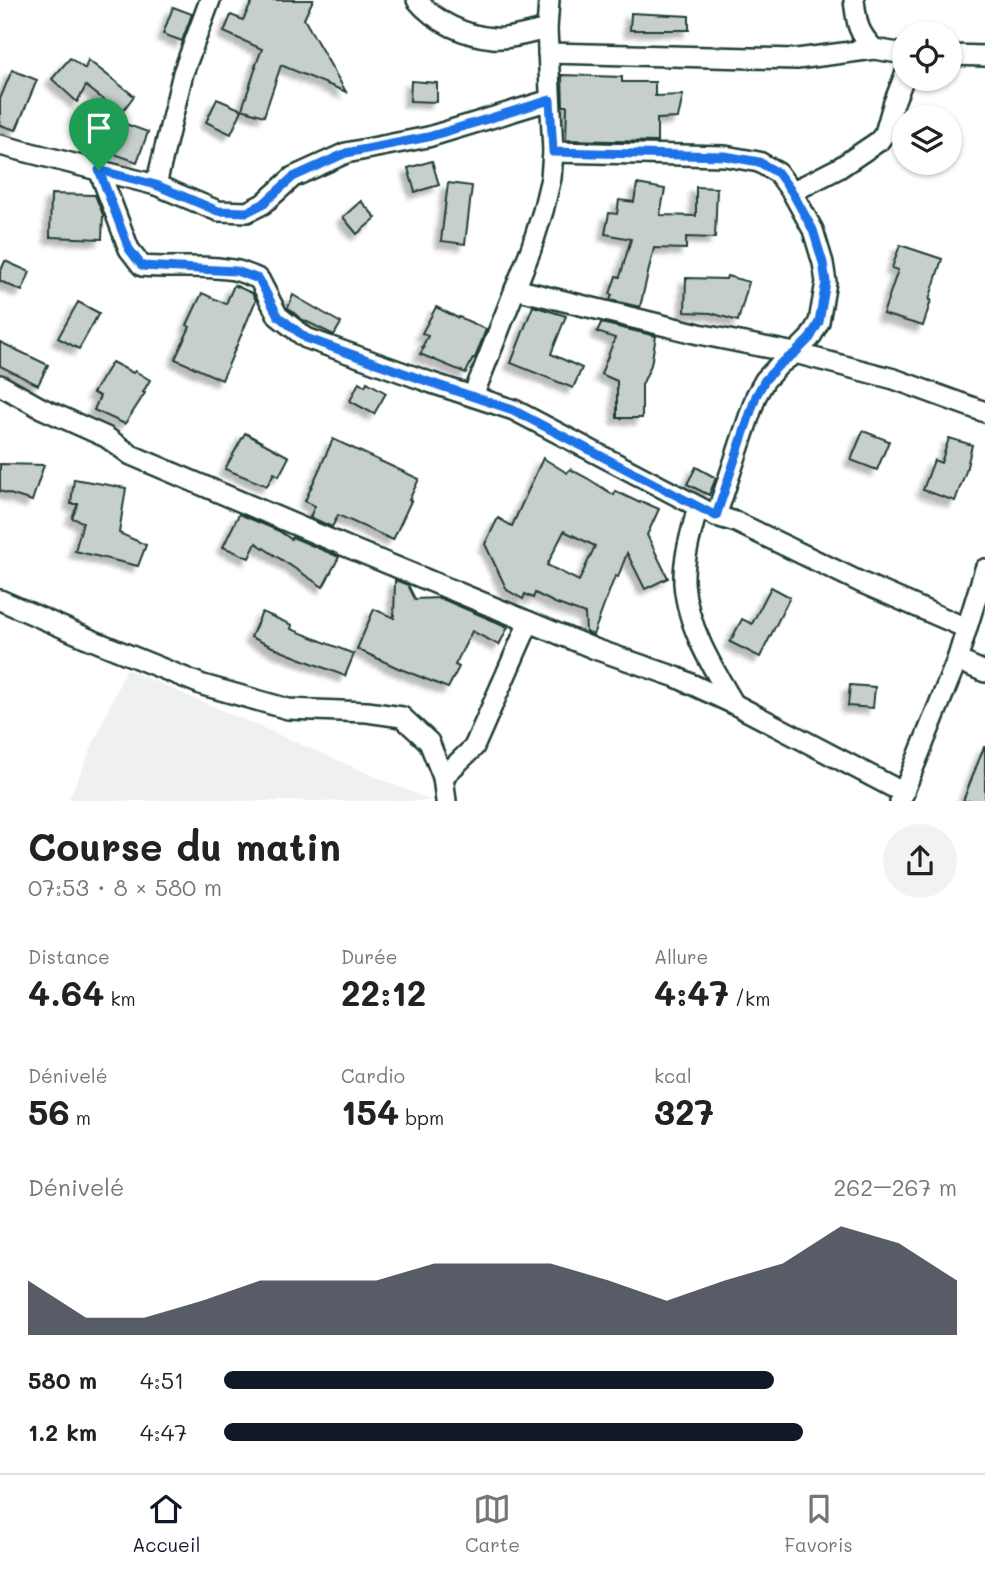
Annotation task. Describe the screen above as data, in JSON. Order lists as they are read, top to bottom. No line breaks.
{"page":{"heading":["Course du matin","07:53 · 8 × 580 m"],"stats":[["Distance","4.64 km"],["Durée","22:12"],["Allure","4:47 /km"],["Dénivelé","56 m"],["Cardio","154 bpm"],["kcal","327"]],"chart":["Dénivelé","262–267 m"],"list":[{"name":"580 m","note":"4:51"},{"name":"1.2 km","note":"4:47"}],"tabs":["Accueil","Carte","Favoris"]}}
